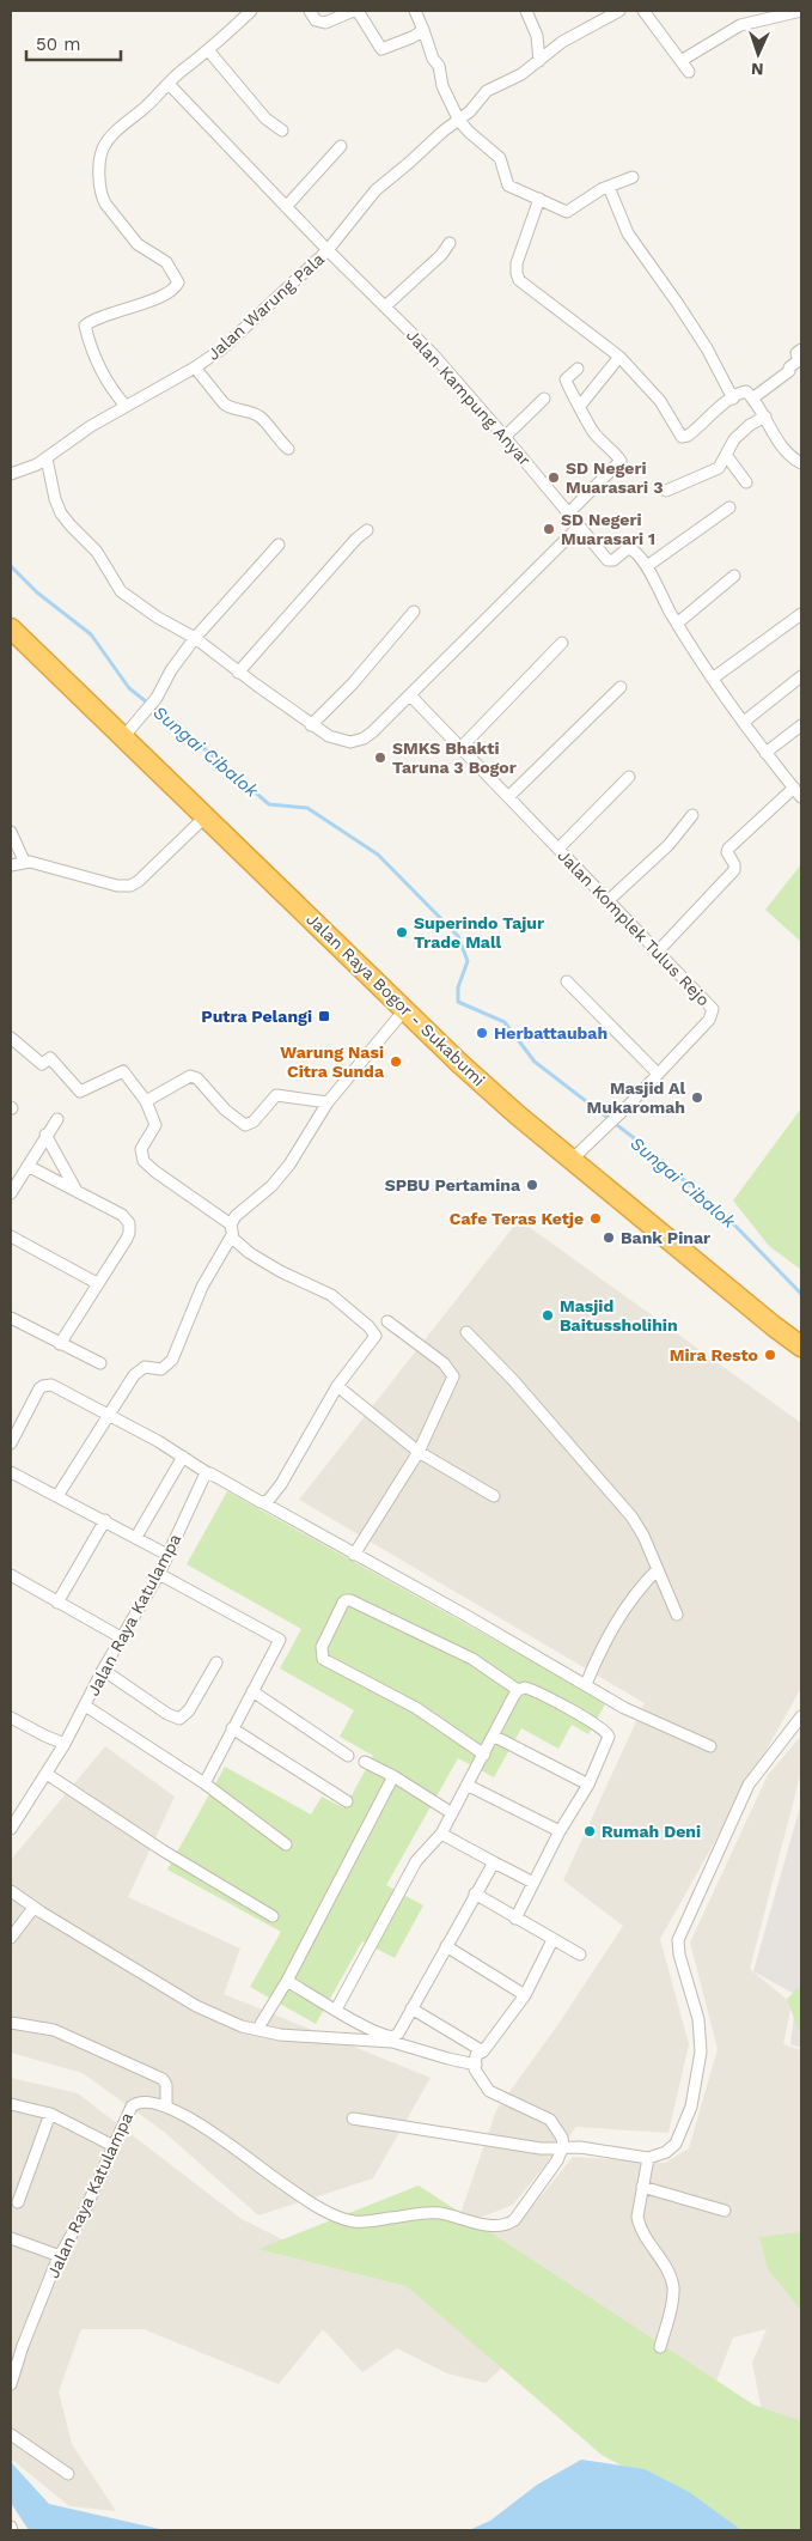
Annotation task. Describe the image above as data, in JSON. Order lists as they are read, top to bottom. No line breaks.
{"streets":{"highway":["Jalan Raya Bogor - Sukabumi"],"street":["Jalan Warung Pala","Jalan Kampung Anyar","Jalan Komplek Tulus Rejo","Jalan Raya Katulampa"]},"crossings":[["Jalan Warung Pala","Jalan Kampung Anyar"],["Jalan Komplek Tulus Rejo","Jalan Raya Bogor - Sukabumi"]],"water":["Sungai Cibalok"],"places":{"other":["SD Negeri Muarasari 3","SD Negeri Muarasari 1","SMKS Bhakti Taruna 3 Bogor","Superindo Tajur Trade Mall","Herbattaubah","Warung Nasi Citra Sunda","Masjid Al Mukaromah","SPBU Pertamina","Cafe Teras Ketje","Bank Pinar","Masjid Baitussholihin","Mira Resto","Rumah Deni"],"transit":["Putra Pelangi"]},"scale_bar":"50 m","north":"bottom"}
